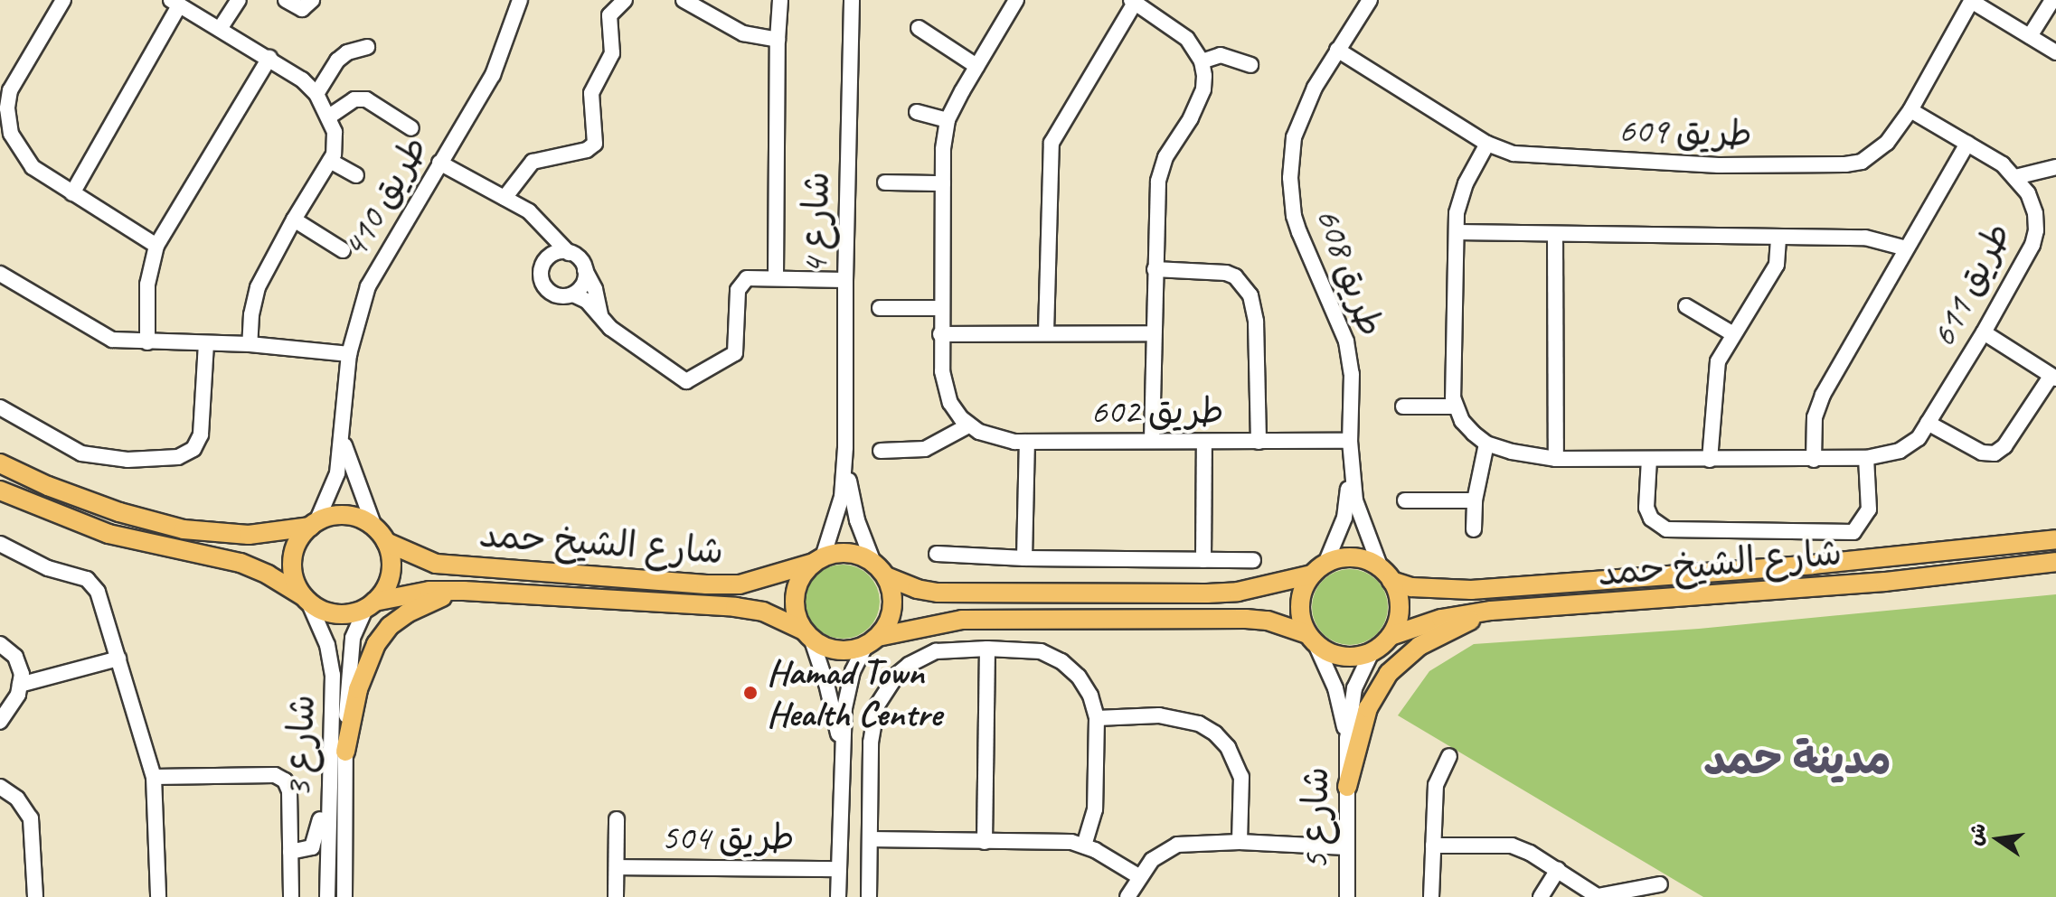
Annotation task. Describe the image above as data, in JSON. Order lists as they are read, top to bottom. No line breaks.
{"streets":{"main road":["شارع الشيخ حمد"],"street":["طريق 609","طريق 410","شارع 4","طريق 608","طريق 611","طريق 602","شارع 3","شارع 5","طريق 504"]},"crossings":[["طريق 609","طريق 608"],["طريق 609","طريق 611"],["طريق 410","شارع الشيخ حمد"],["طريق 410","شارع 3"],["شارع 4","شارع الشيخ حمد"],["شارع 4","طريق 504"],["طريق 608","طريق 602"],["طريق 608","شارع الشيخ حمد"],["طريق 608","شارع 5"],["شارع الشيخ حمد","شارع 3"],["شارع الشيخ حمد","شارع 5"],["شارع الشيخ حمد","طريق 504"]],"districts":["مدينة حمد"],"places":["Hamad Town Health Centre"],"north":"left"}
